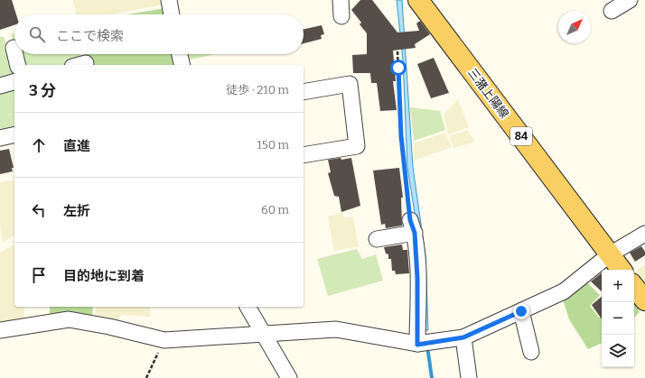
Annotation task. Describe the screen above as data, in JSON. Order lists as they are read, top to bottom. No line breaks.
{"streets":{"main road":["三潴上陽線","84"]},"north":"top right","page":{"search":"ここで検索","heading":["3 分","徒歩 · 210 m"],"list":[["直進","150 m"],["左折","60 m"],"目的地に到着"],"map_buttons":["+","−"]}}
